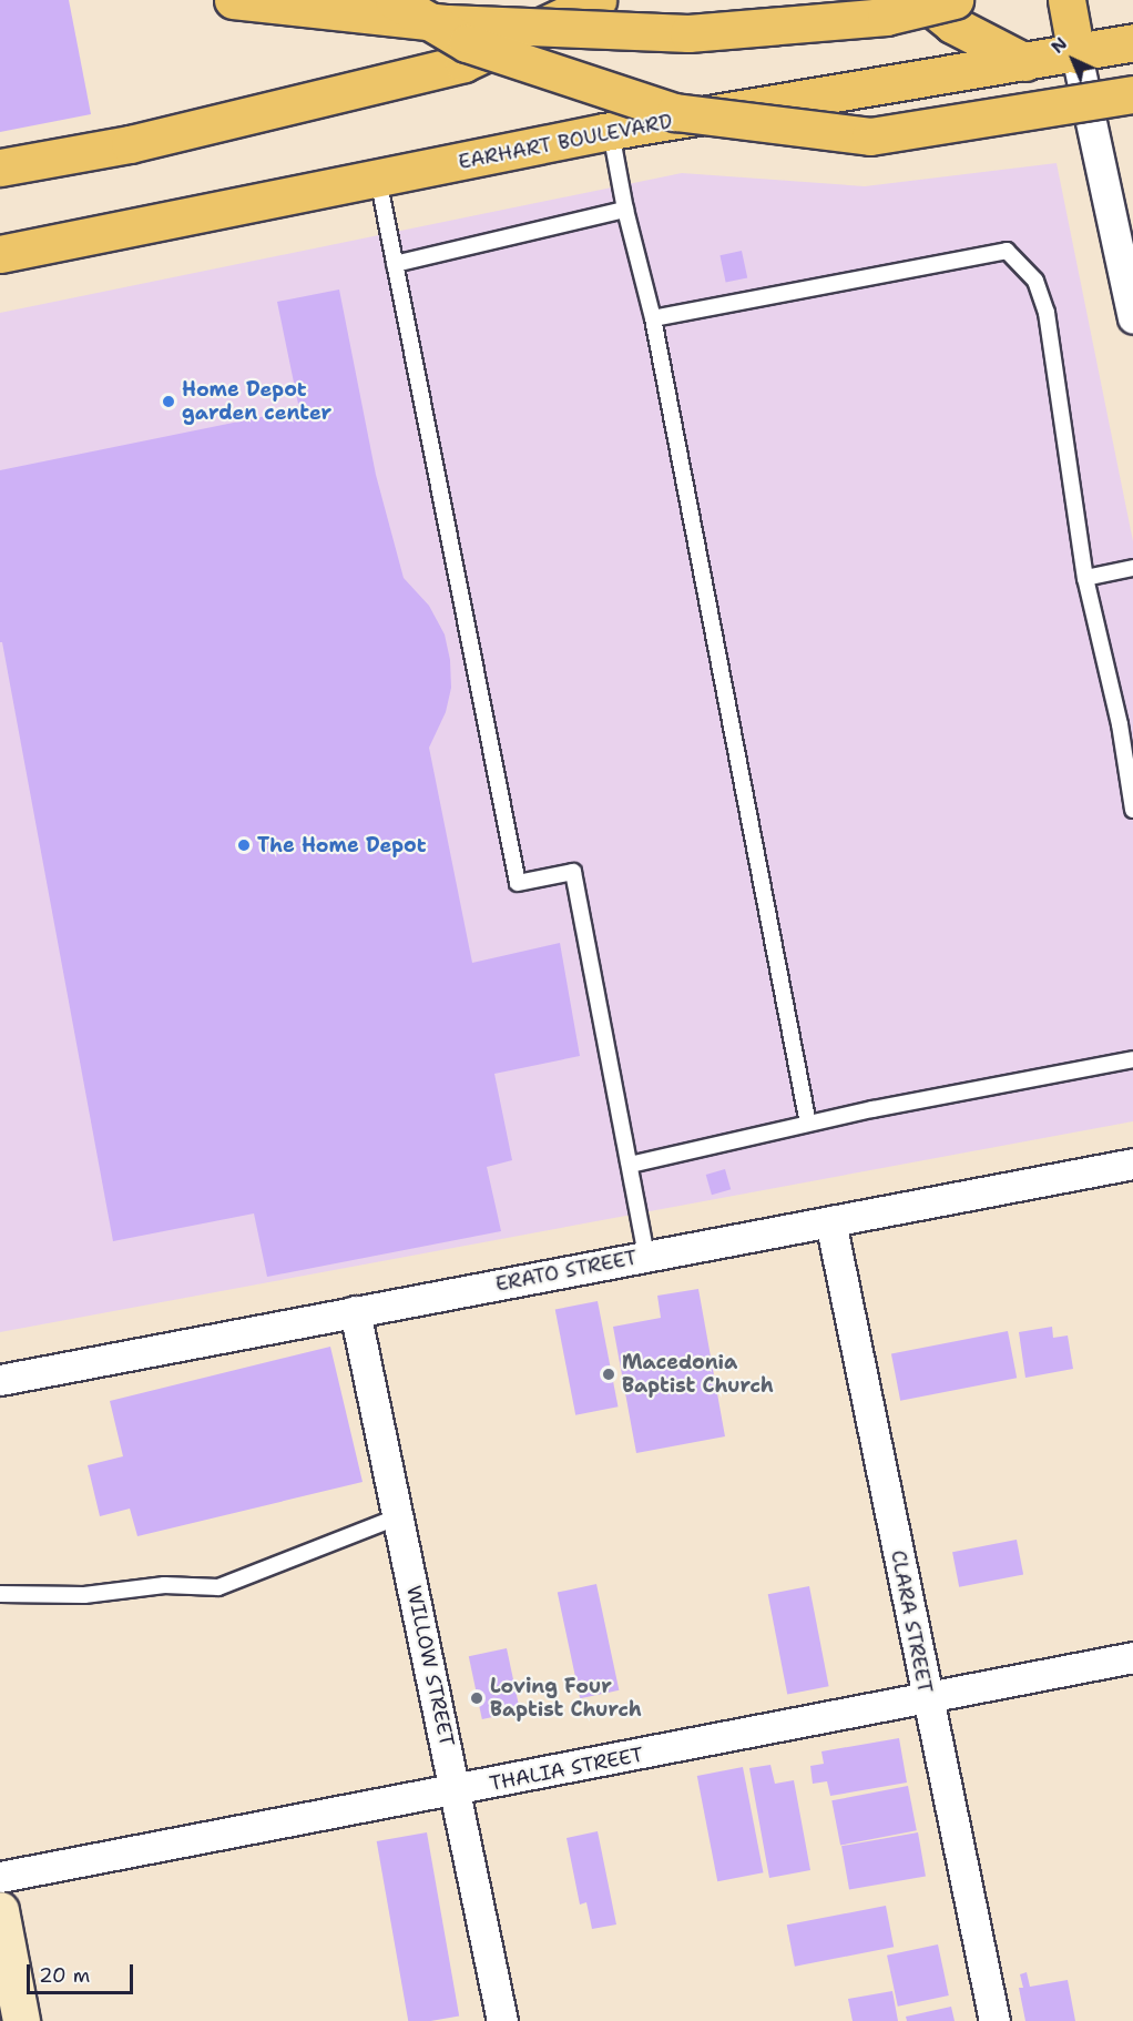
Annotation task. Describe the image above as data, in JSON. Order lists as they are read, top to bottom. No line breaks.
{"streets":{"main road":["EARHART BOULEVARD"],"street":["ERATO STREET","CLARA STREET","WILLOW STREET","THALIA STREET"]},"crossings":[["ERATO STREET","CLARA STREET"],["ERATO STREET","WILLOW STREET"],["CLARA STREET","THALIA STREET"],["WILLOW STREET","THALIA STREET"]],"places":["Home Depot garden center","The Home Depot","Macedonia Baptist Church","Loving Four Baptist Church"],"scale_bar":"20 m","north":"top left"}
